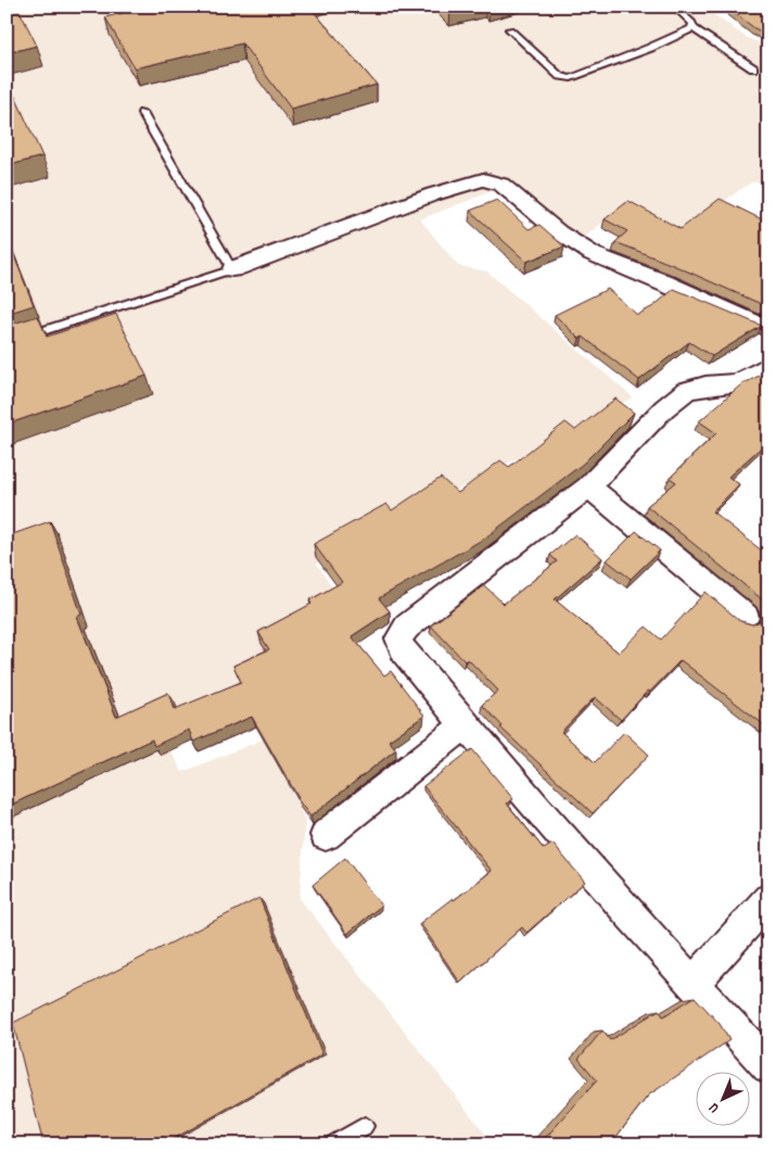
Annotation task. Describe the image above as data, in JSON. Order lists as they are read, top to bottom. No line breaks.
{"north":"bottom left"}
